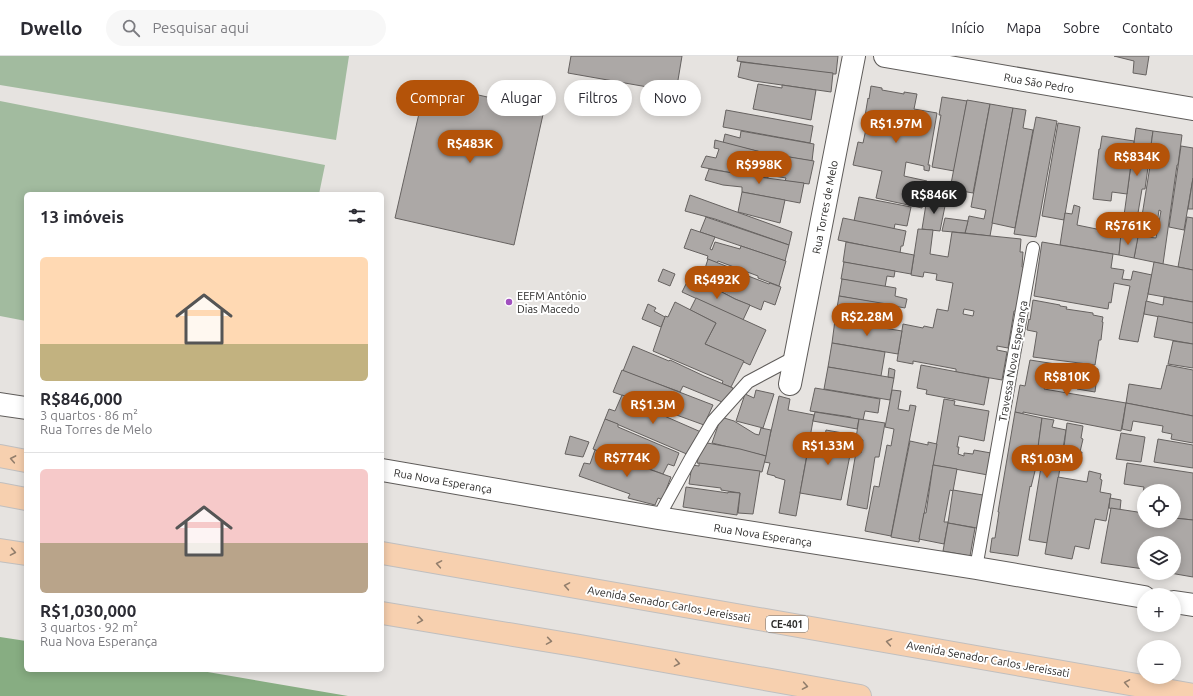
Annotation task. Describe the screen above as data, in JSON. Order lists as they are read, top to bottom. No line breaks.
{"streets":{"main road":["Avenida Senador Carlos Jereissati","CE-401"],"street":["Rua São Pedro","Rua Torres de Melo","Rua Nova Esperança"],"lane":["Travessa Nova Esperança"]},"crossings":[["Travessa Nova Esperança","Rua Nova Esperança"]],"places":["EEFM Antônio Dias Macedo"],"page":{"header":"Dwello","search":"Pesquisar aqui","nav":["Início","Mapa","Sobre","Contato"],"chip":["Comprar","Alugar","Filtros","Novo"],"price":["R$1.97M","R$483K","R$834K","R$998K","R$846K","R$761K","R$492K","R$2.28M","R$810K","R$1.3M","R$1.33M","R$774K","R$1.03M"],"heading":"13 imóveis","list":[{"name":"R$846,000","note":"3 quartos · 86 m² · Rua Torres de Melo"},{"name":"R$1,030,000","note":"3 quartos · 92 m² · Rua Nova Esperança"}],"map_buttons":["+","−"]}}
